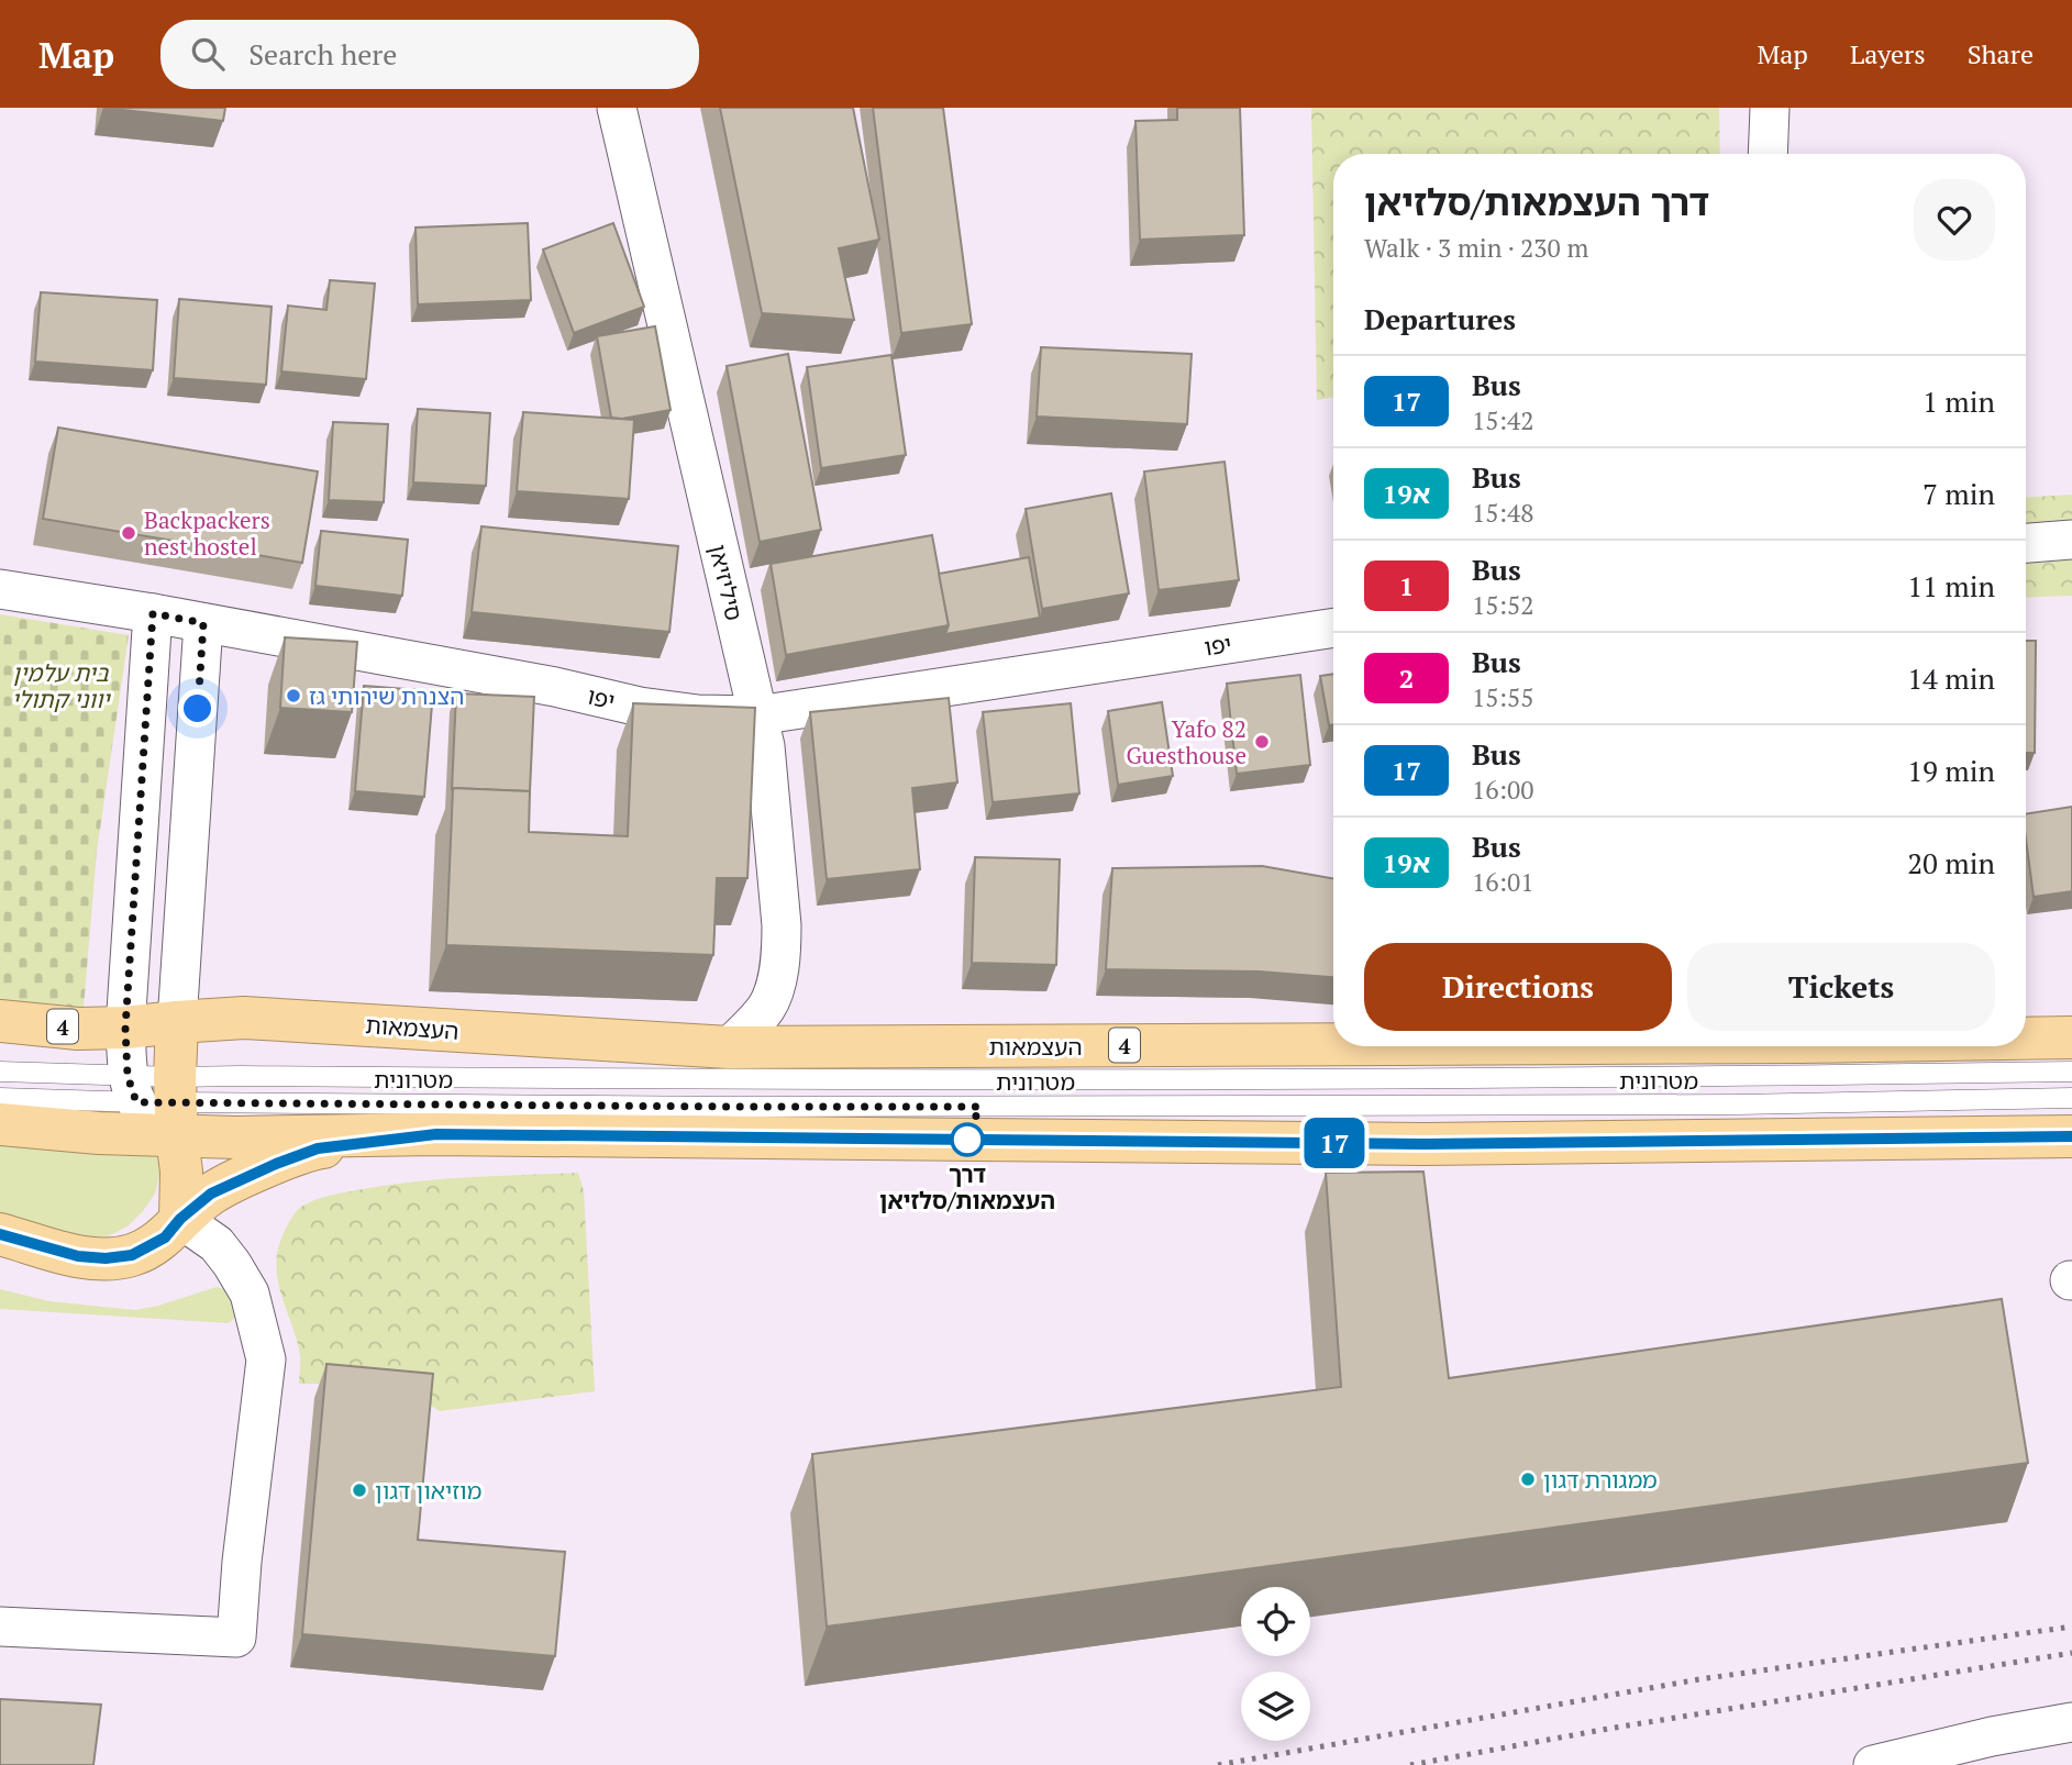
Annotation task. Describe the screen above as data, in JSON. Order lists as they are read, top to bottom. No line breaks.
{"streets":{"highway":["4","העצמאות"],"street":["סיליזיאן","יפו"],"lane":["מטרונית"]},"crossings":[["סיליזיאן","יפו"],["סיליזיאן","העצמאות"]],"parks":["בית עלמין יווני קתולי"],"places":["Backpackers nest hostel","הצנרת שירותי גז","Yafo 82 Guesthouse","דרך העצמאות/סלזיאן","ממגורת דגון","מוזיאון דגון"],"lines":["bus line 17"],"page":{"header":"Map","search":"Search here","nav":["Map","Layers","Share"],"on_map":"17","heading":[["דרך העצמאות/סלזיאן","Walk · 3 min · 230 m"],"Departures"],"list":[{"mark":"17","name":"Bus","note":"15:42","value":"1 min"},{"mark":"19א","name":"Bus","note":"15:48","value":"7 min"},{"mark":"1","name":"Bus","note":"15:52","value":"11 min"},{"mark":"2","name":"Bus","note":"15:55","value":"14 min"},{"mark":"17","name":"Bus","note":"16:00","value":"19 min"},{"mark":"19א","name":"Bus","note":"16:01","value":"20 min"}],"buttons":["Directions","Tickets"]}}
